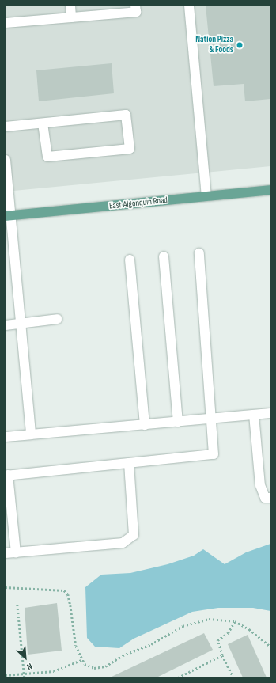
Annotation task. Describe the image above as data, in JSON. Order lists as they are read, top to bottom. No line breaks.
{"streets":{"main road":["East Algonquin Road"]},"places":["Nation Pizza & Foods"],"north":"bottom right"}
